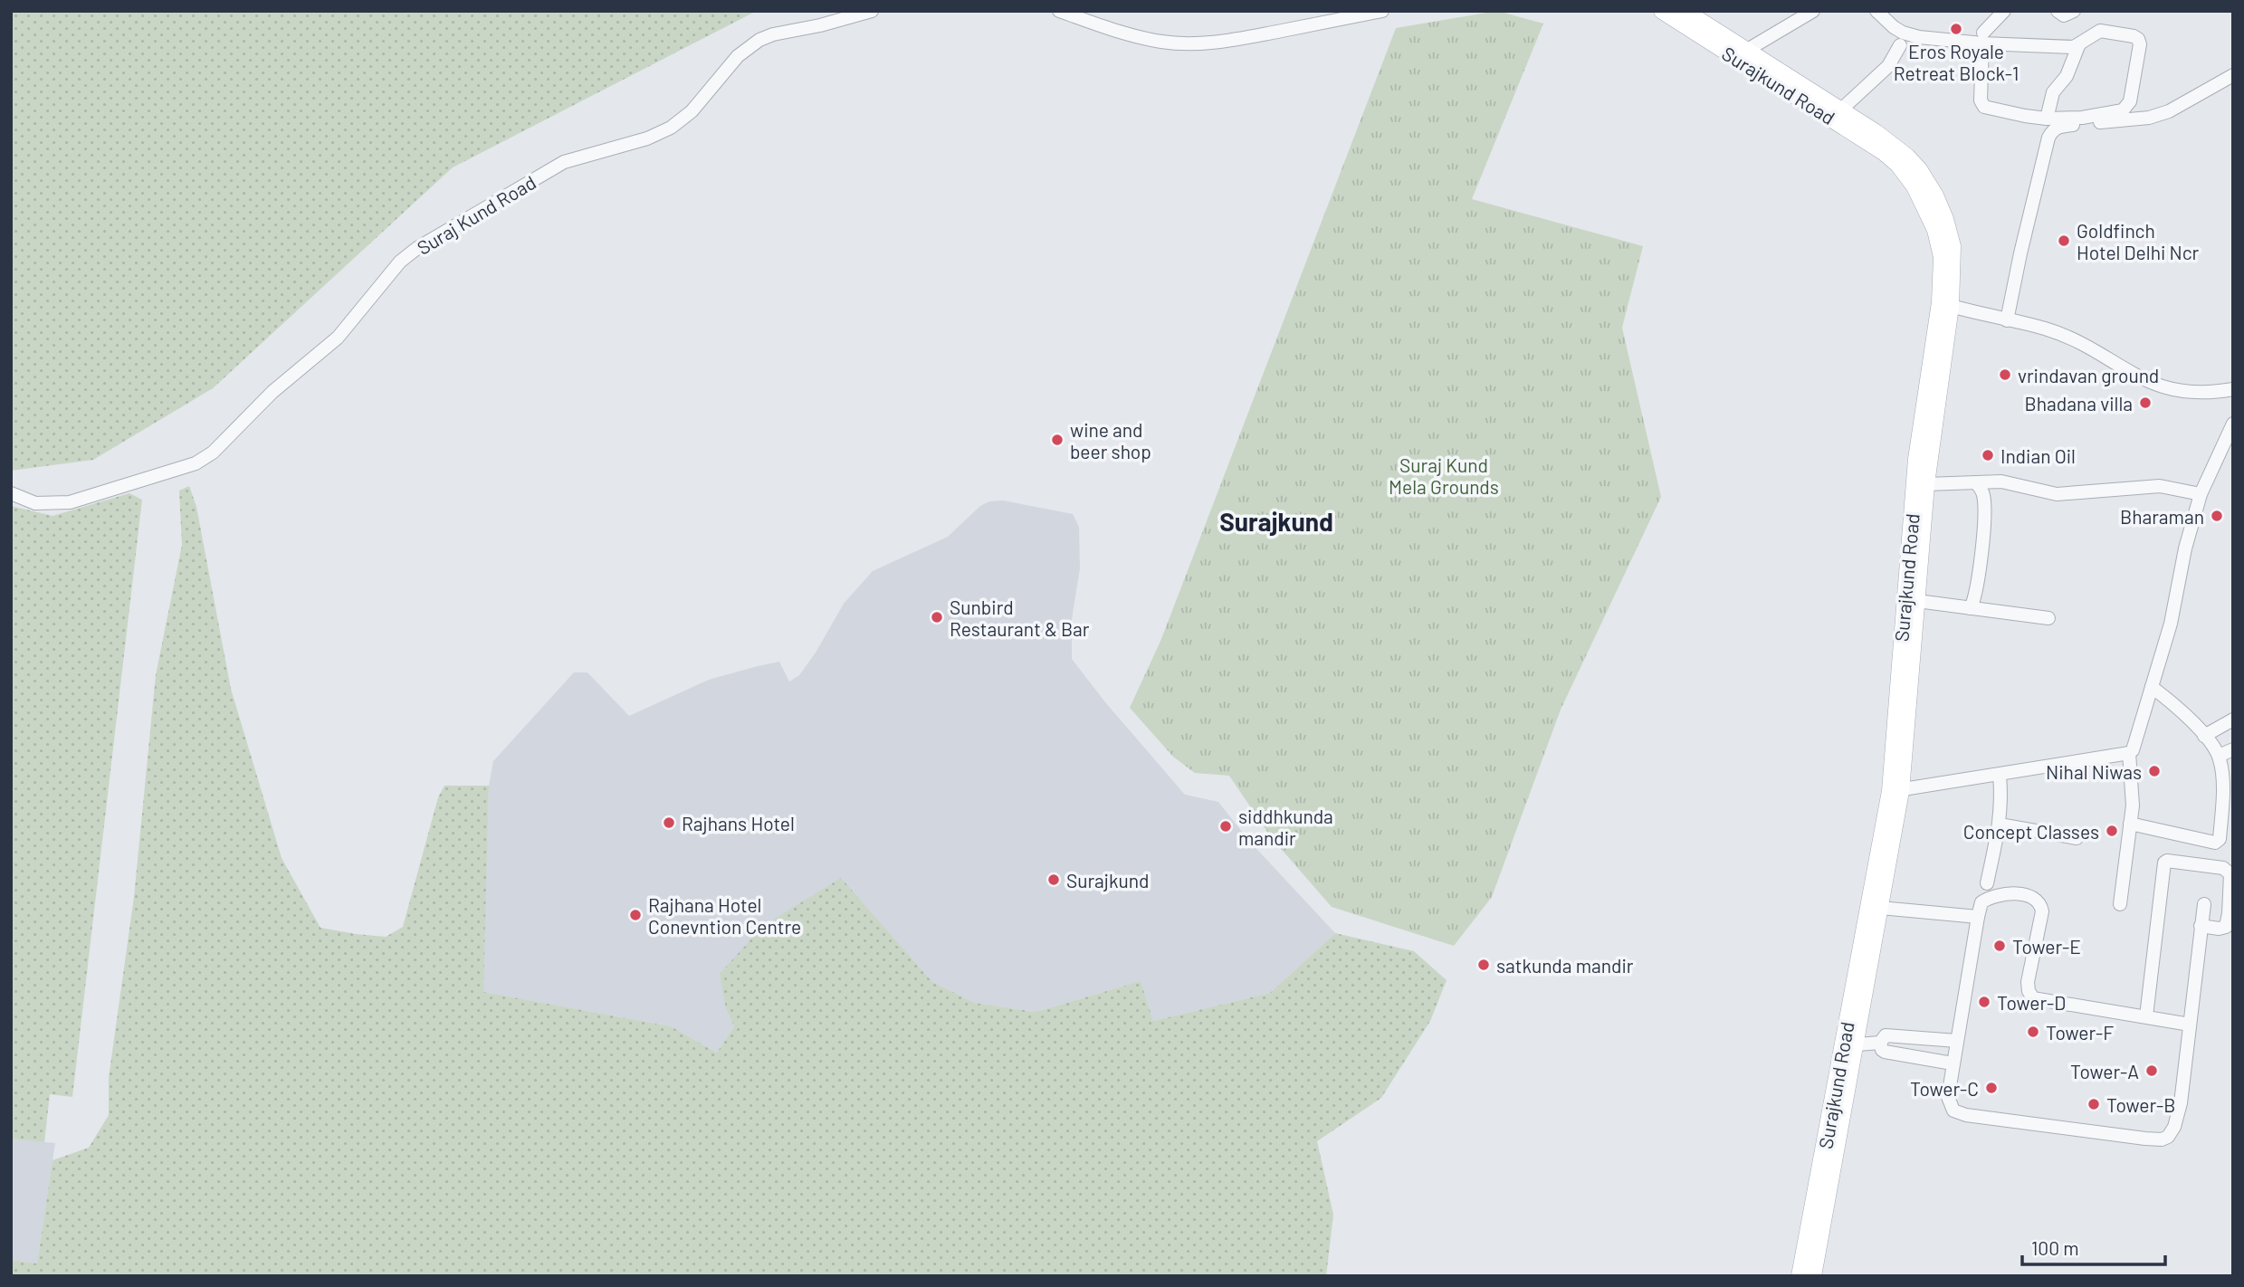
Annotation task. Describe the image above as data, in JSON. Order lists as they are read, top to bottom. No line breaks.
{"streets":{"main road":["Surajkund Road"],"street":["Suraj Kund Road"]},"districts":["Surajkund"],"parks":["Suraj Kund Mela Grounds"],"places":["Eros Royale Retreat Block-1","Goldfinch Hotel Delhi Ncr","vrindavan ground","Bhadana villa","wine and beer shop","Indian Oil","Bharaman","Sunbird Restaurant & Bar","Nihal Niwas","Rajhans Hotel","siddhkunda mandir","Concept Classes","Surajkund","Rajhana Hotel Conevntion Centre","Tower-E","satkunda mandir","Tower-D","Tower-F","Tower-A","Tower-C","Tower-B"],"scale_bar":"100 m"}
